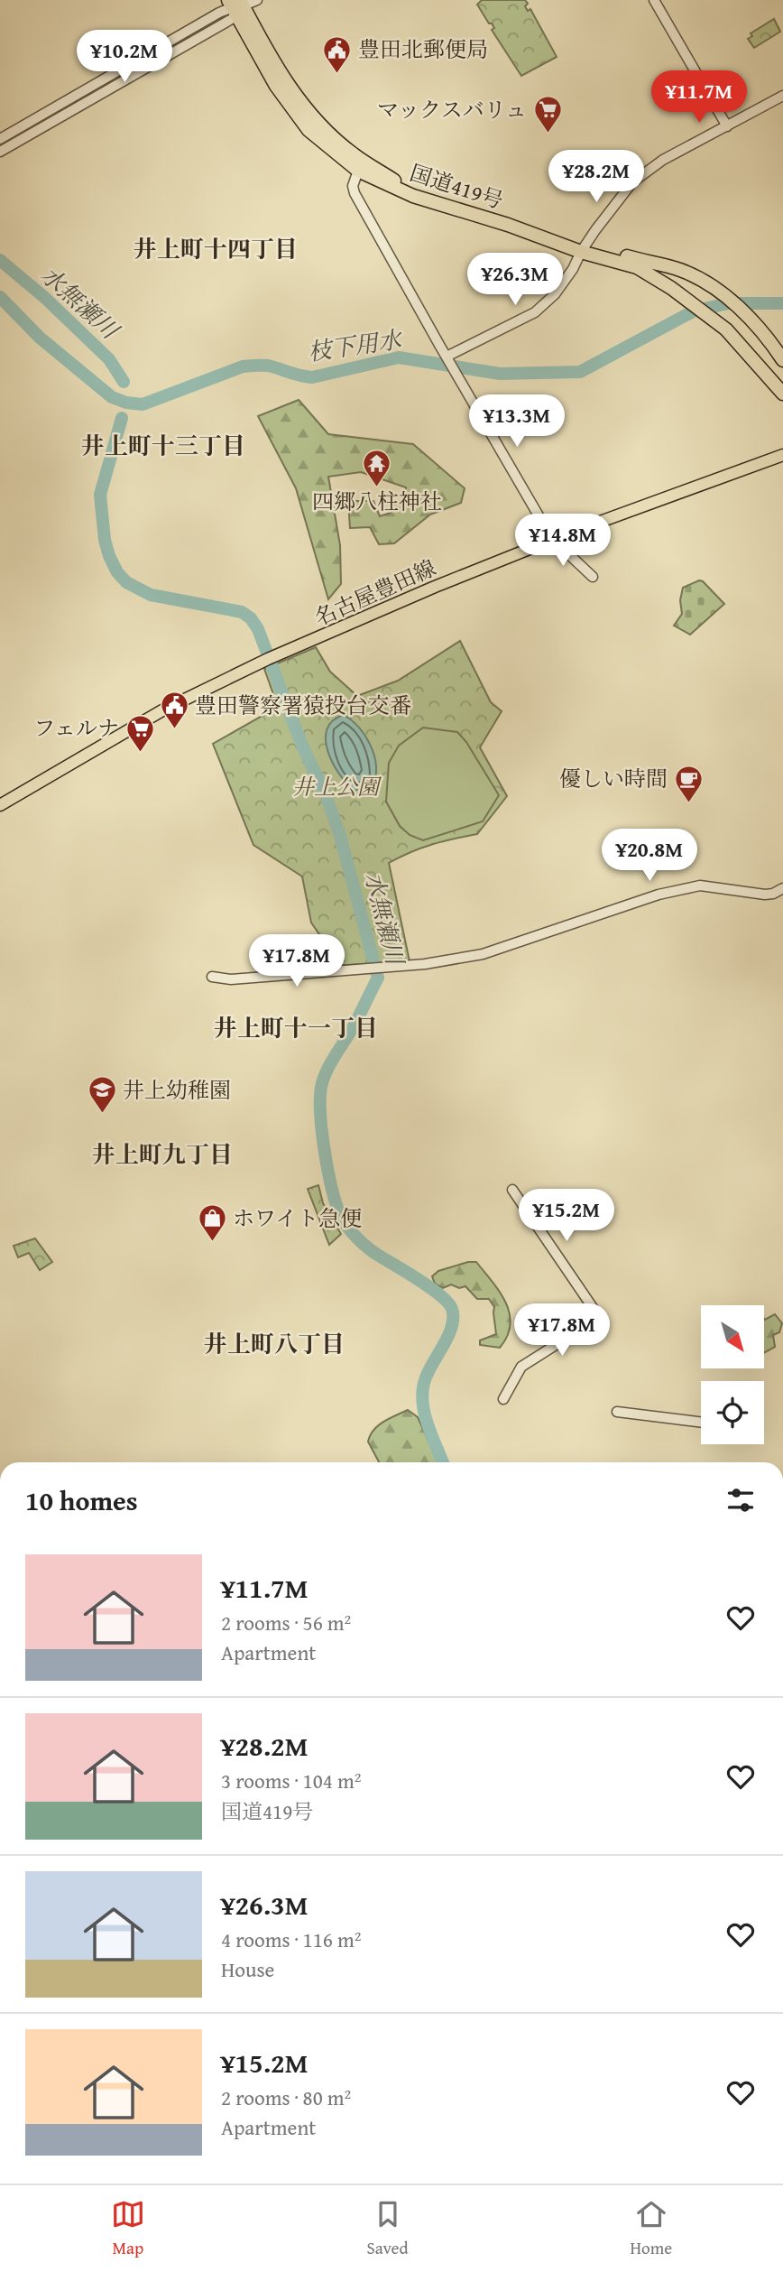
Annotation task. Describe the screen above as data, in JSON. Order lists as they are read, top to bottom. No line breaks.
{"streets":{"highway":["国道419号"],"main road":["名古屋豊田線"]},"districts":["井上町十四丁目","井上町十三丁目","井上町十一丁目","井上町九丁目","井上町八丁目"],"water":["水無瀬川","枝下用水"],"parks":["井上公園"],"places":{"public building":["豊田北郵便局","豊田警察署猿投台交番"],"supermarket":["マックスバリュ","フェルナ"],"temple":["四郷八柱神社"],"cafe":["優しい時間"],"school or university":["井上幼稚園"],"shop":["ホワイト急便"]},"north":"bottom right","page":{"price":["¥10.2M","¥11.7M","¥28.2M","¥26.3M","¥13.3M","¥14.8M","¥20.8M","¥17.8M","¥15.2M","¥17.8M"],"heading":"10 homes","list":[{"name":"¥11.7M","note":"2 rooms · 56 m² · Apartment"},{"name":"¥28.2M","note":"3 rooms · 104 m² · 国道419号"},{"name":"¥26.3M","note":"4 rooms · 116 m² · House"},{"name":"¥15.2M","note":"2 rooms · 80 m² · Apartment"}],"tabs":["Map","Saved","Home"]}}
